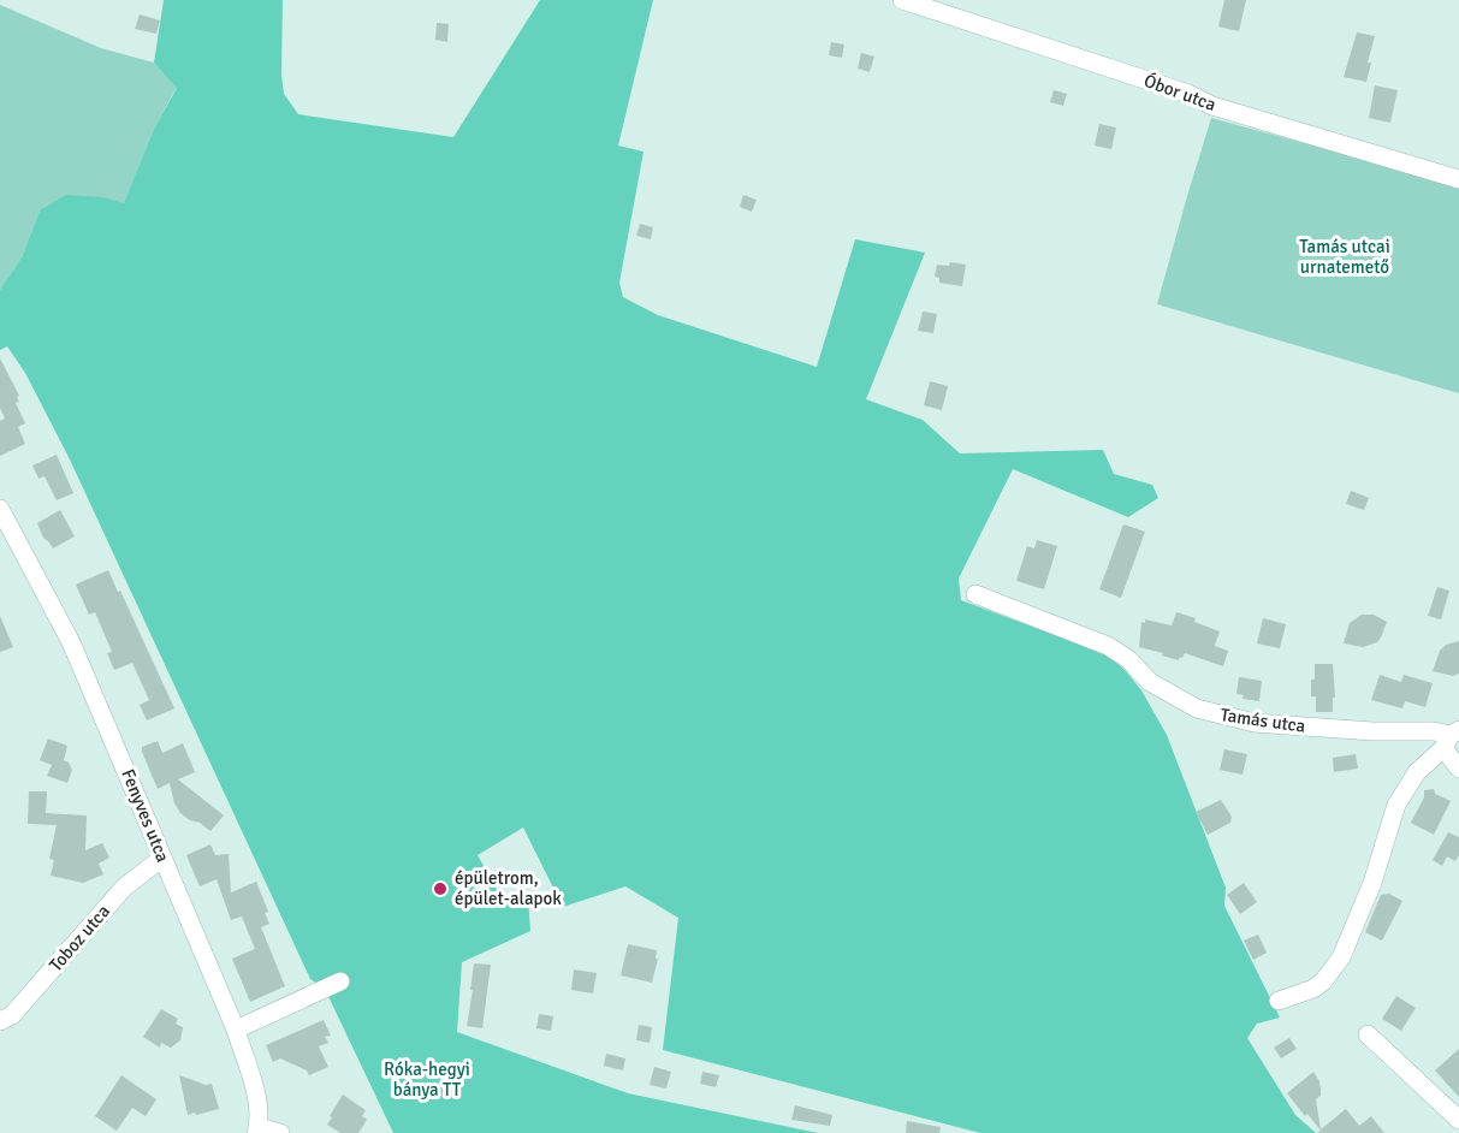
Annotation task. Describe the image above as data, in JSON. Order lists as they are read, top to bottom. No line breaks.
{"streets":{"street":["Óbor utca","Tamás utca","Fenyves utca","Toboz utca"]},"crossings":[["Fenyves utca","Toboz utca"]],"parks":["Tamás utcai urnatemető","Róka-hegyi bánya TT"],"places":["épületrom, épület-alapok"]}
